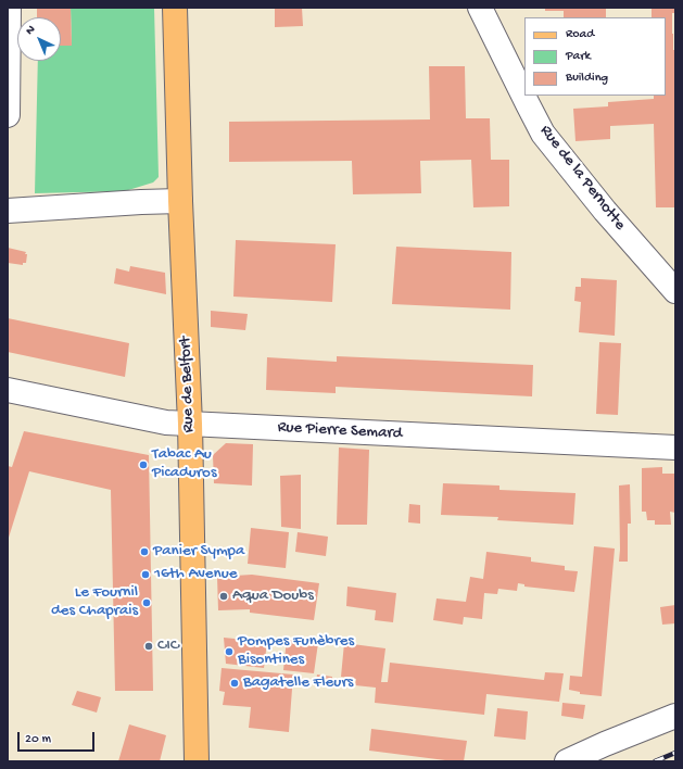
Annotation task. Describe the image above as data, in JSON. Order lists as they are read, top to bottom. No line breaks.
{"streets":{"main road":["Rue de Belfort"],"street":["Rue de la Pernotte","Rue Pierre Semard"]},"crossings":[["Rue de Belfort","Rue Pierre Semard"]],"places":["Tabac Au Picaduros","Panier Sympa","16th Avenue","Aqua Doubs","Le Fournil des Chaprais","CIC","Pompes Funèbres Bisontines","Bagatelle Fleurs"],"legend":["Road","Park","Building"],"scale_bar":"20 m","north":"top left"}
